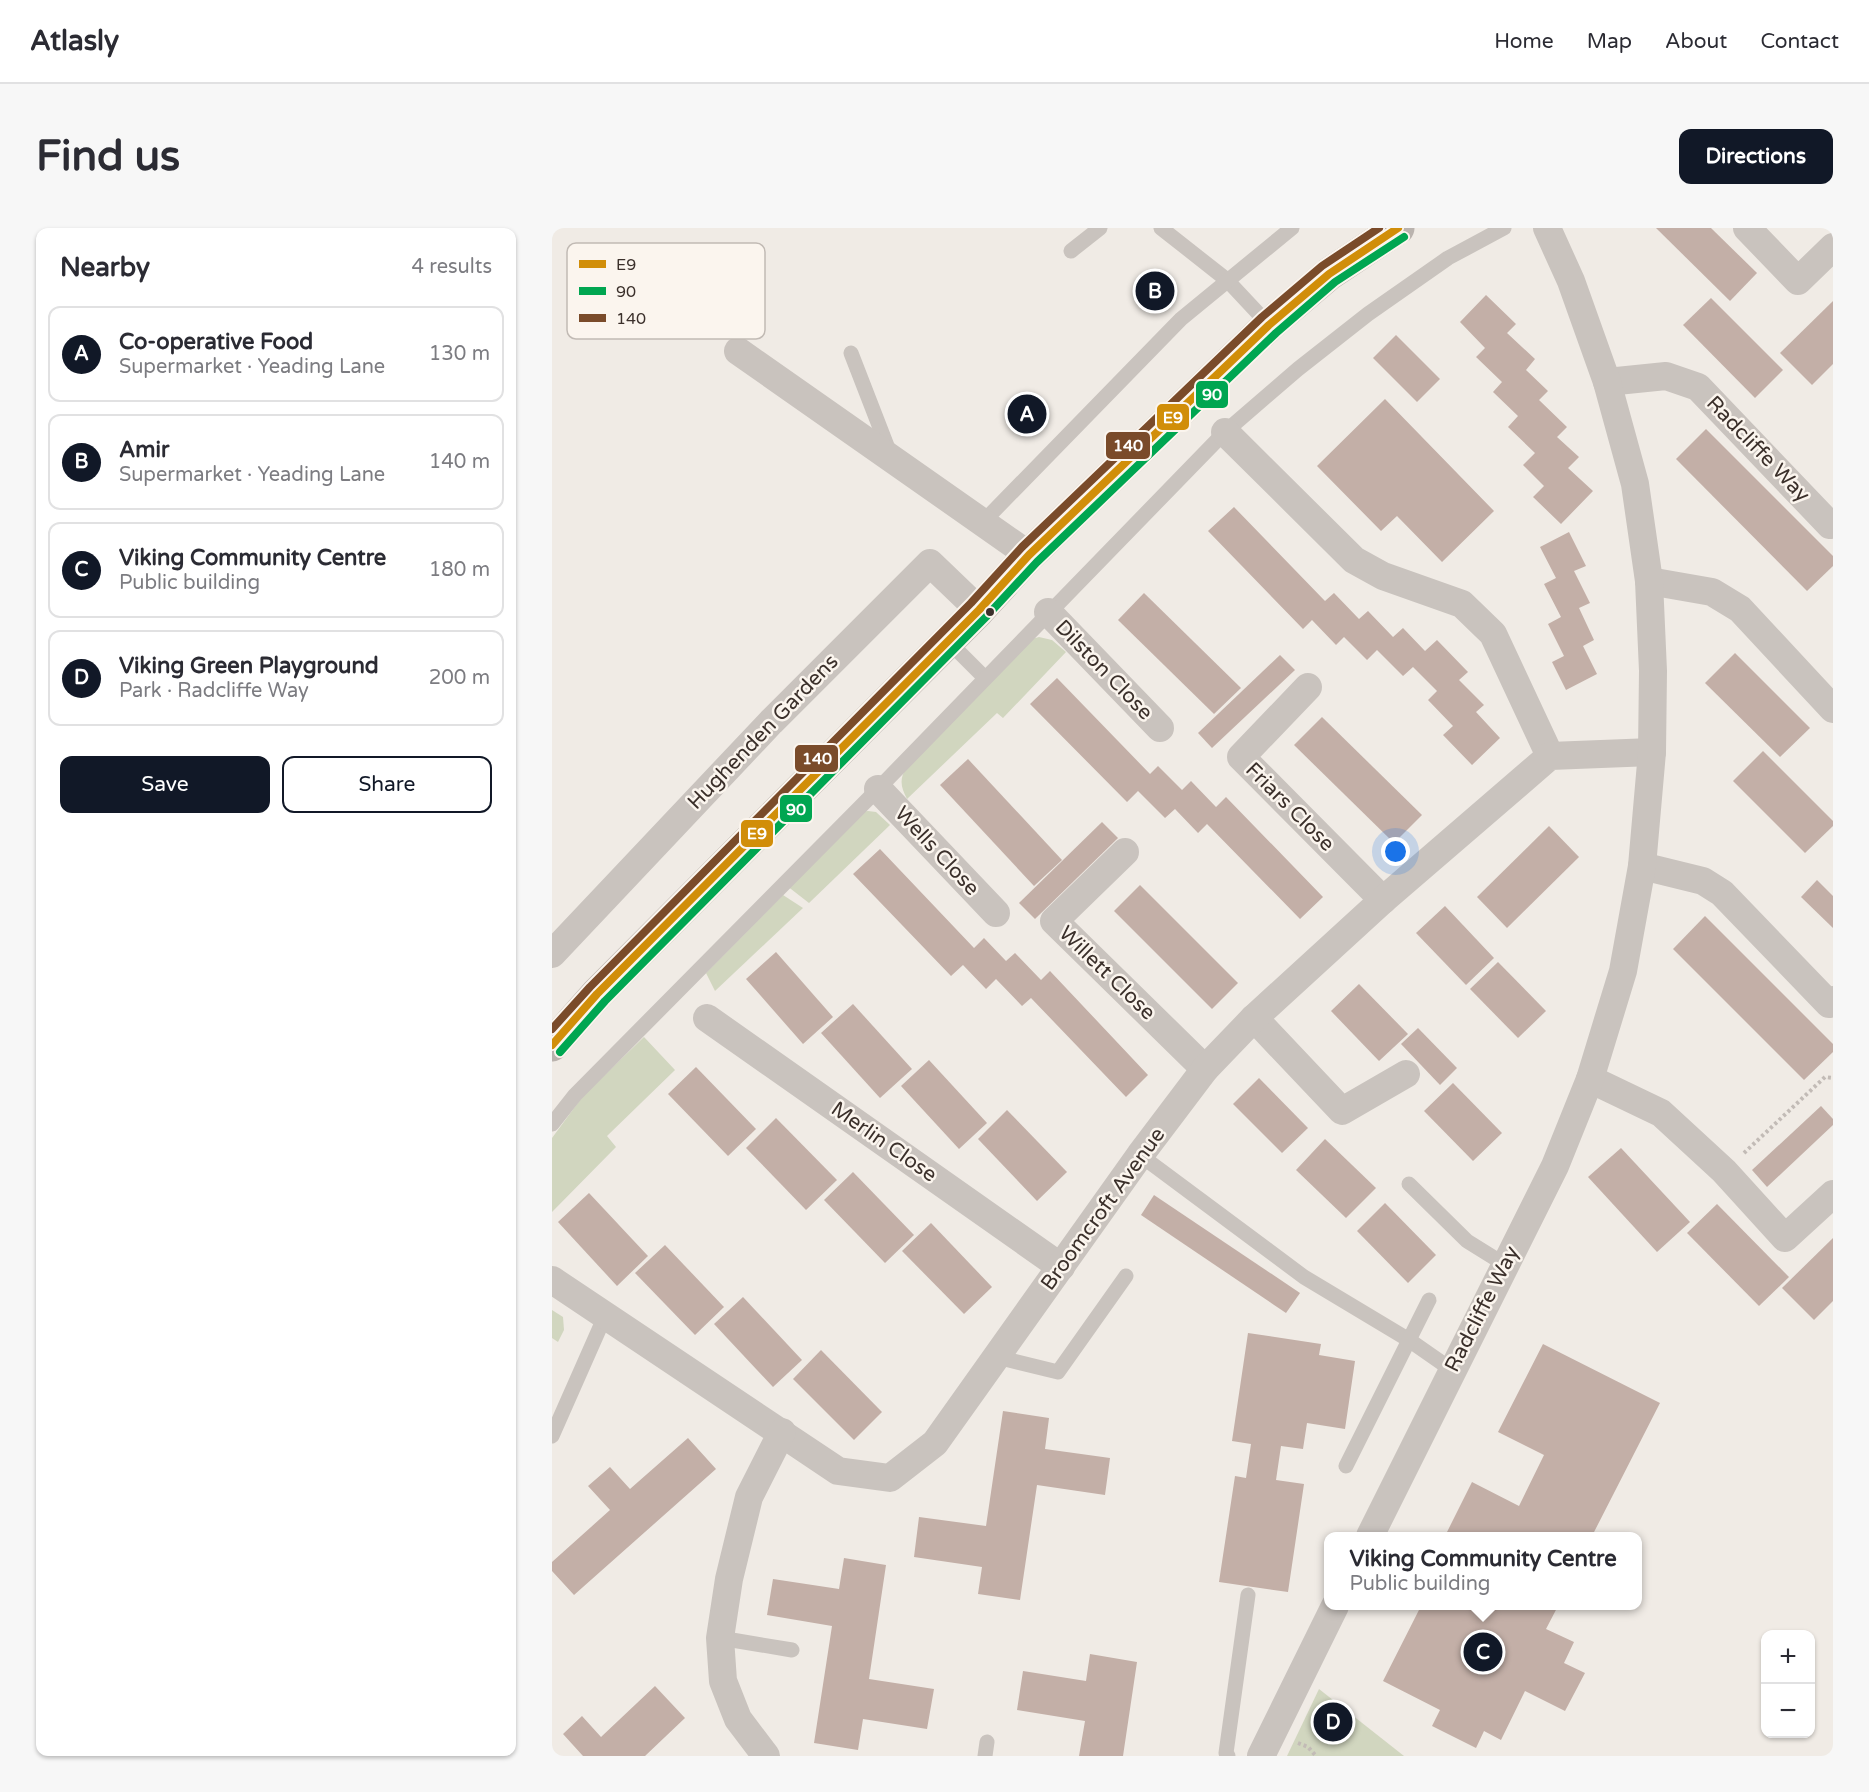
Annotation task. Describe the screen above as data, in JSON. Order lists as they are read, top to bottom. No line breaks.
{"streets":{"street":["Radcliffe Way","Dilston Close","Hughenden Gardens","Friars Close","Wells Close","Willett Close","Merlin Close","Broomcroft Avenue"]},"crossings":[["Friars Close","Broomcroft Avenue"],["Willett Close","Broomcroft Avenue"],["Merlin Close","Broomcroft Avenue"]],"lines":["transit line E9","transit line 140","transit line 90"],"legend":["E9","90","140"],"page":{"header":"Atlasly","nav":["Home","Map","About","Contact"],"buttons":["Directions",["Save","Share"]],"title":"Find us","heading":["Nearby","4 results"],"pins":["B","A","C","D"],"list":[{"mark":"A","name":"Co-operative Food","note":"Supermarket · Yeading Lane","value":"130 m"},{"mark":"B","name":"Amir","note":"Supermarket · Yeading Lane","value":"140 m"},{"mark":"C","name":"Viking Community Centre","note":"Public building","value":"180 m"},{"mark":"D","name":"Viking Green Playground","note":"Park · Radcliffe Way","value":"200 m"}],"popup":["Viking Community Centre","Public building"],"map_buttons":["+","−"]}}
